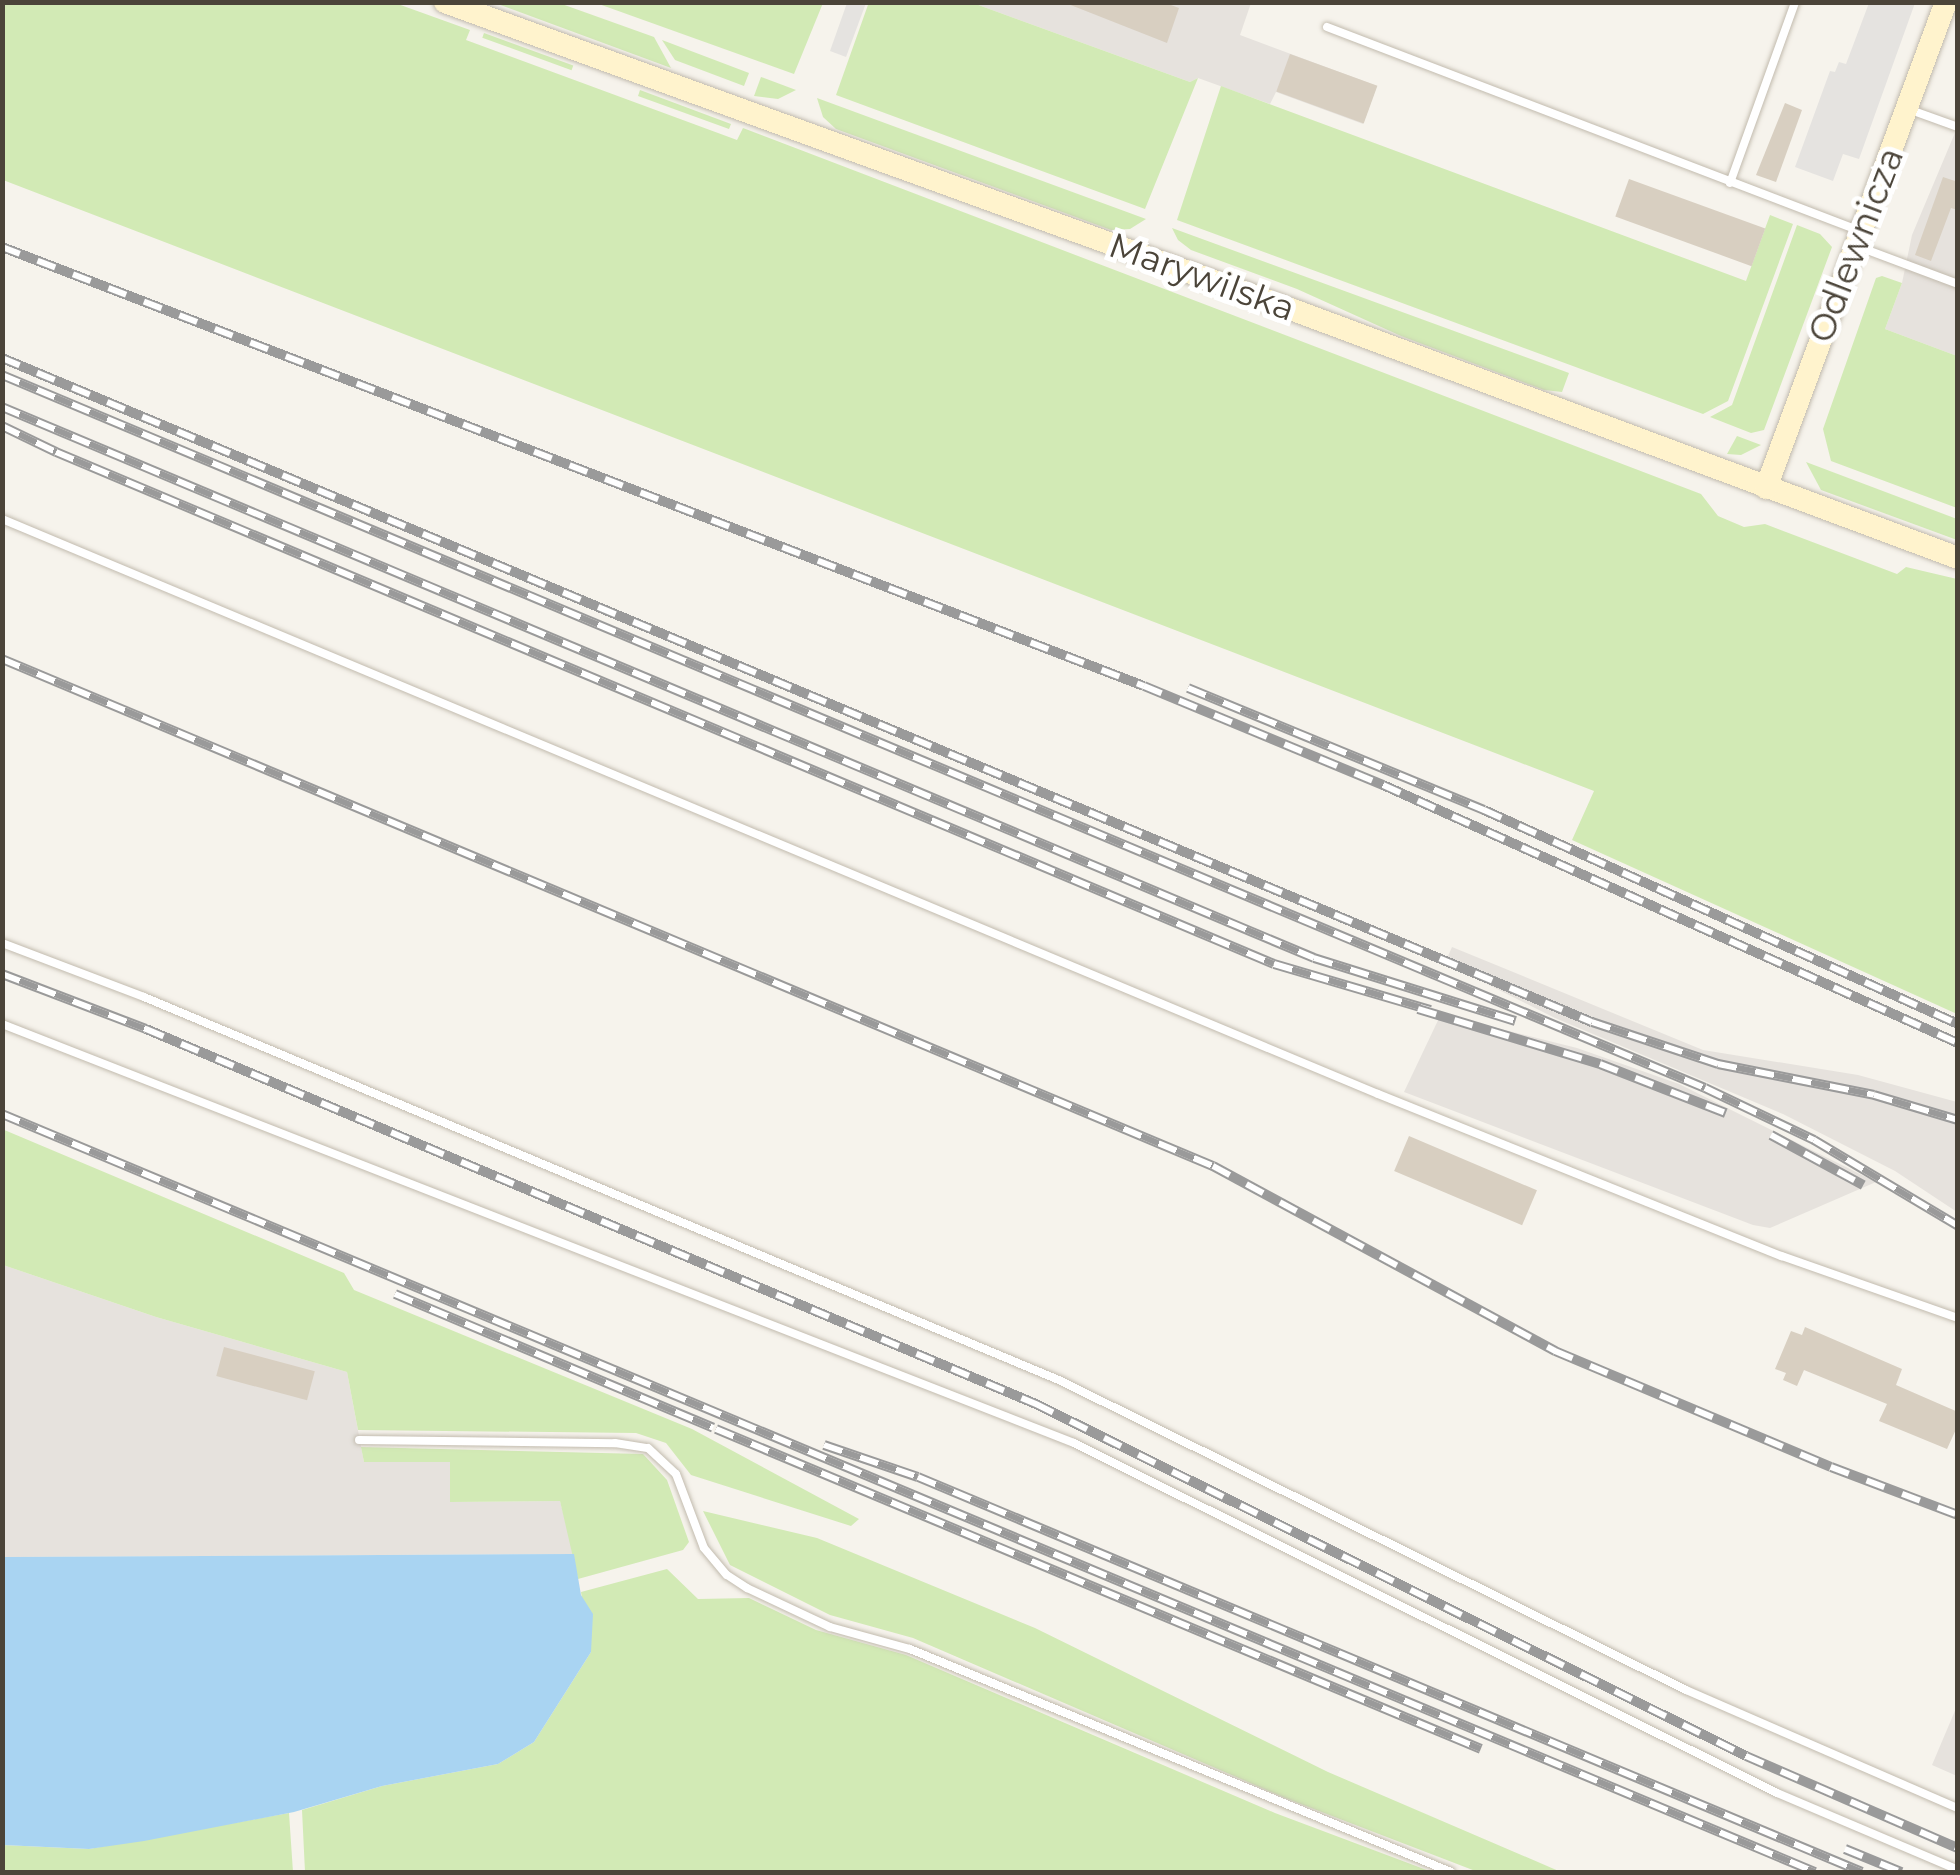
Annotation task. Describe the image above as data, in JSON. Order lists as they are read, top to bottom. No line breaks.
{"streets":{"main road":["Odlewnicza","Marywilska"]},"crossings":[["Odlewnicza","Marywilska"]]}
